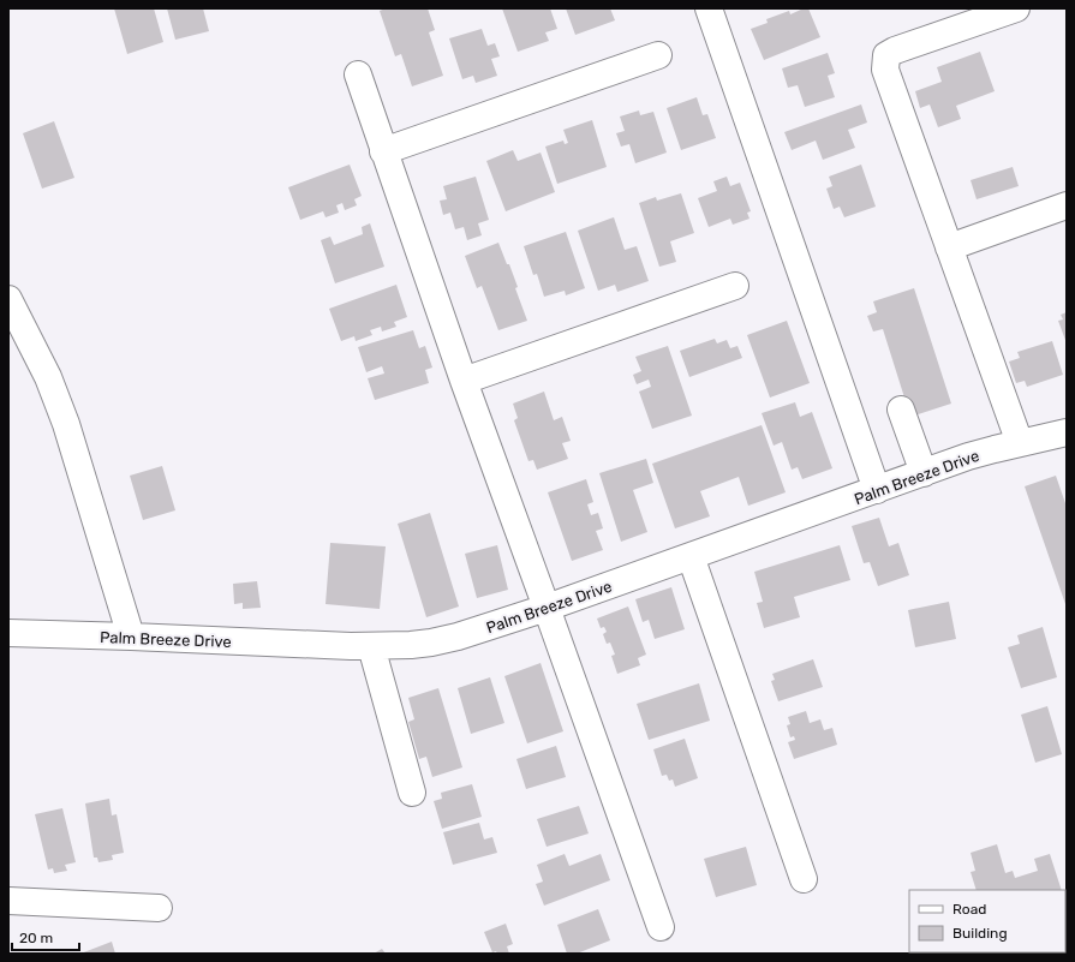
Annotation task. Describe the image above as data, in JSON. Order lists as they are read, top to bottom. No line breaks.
{"streets":{"street":["Palm Breeze Drive"]},"legend":["Road","Building"],"scale_bar":"20 m"}
